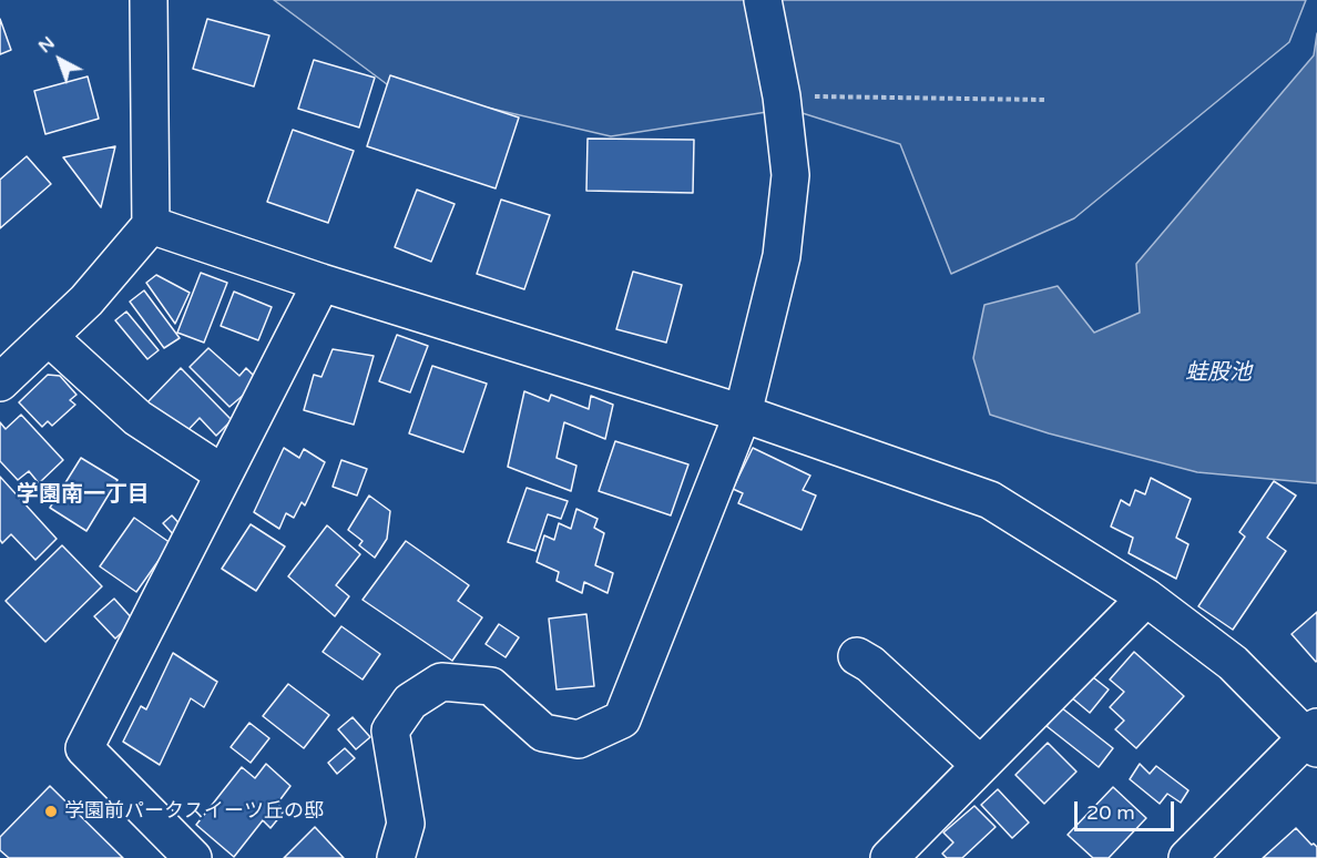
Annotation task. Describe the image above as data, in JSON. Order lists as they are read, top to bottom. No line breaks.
{"districts":["学園南一丁目"],"water":["蛙股池"],"places":["学園前パークスイーツ丘の邸"],"scale_bar":"20 m","north":"top left"}
